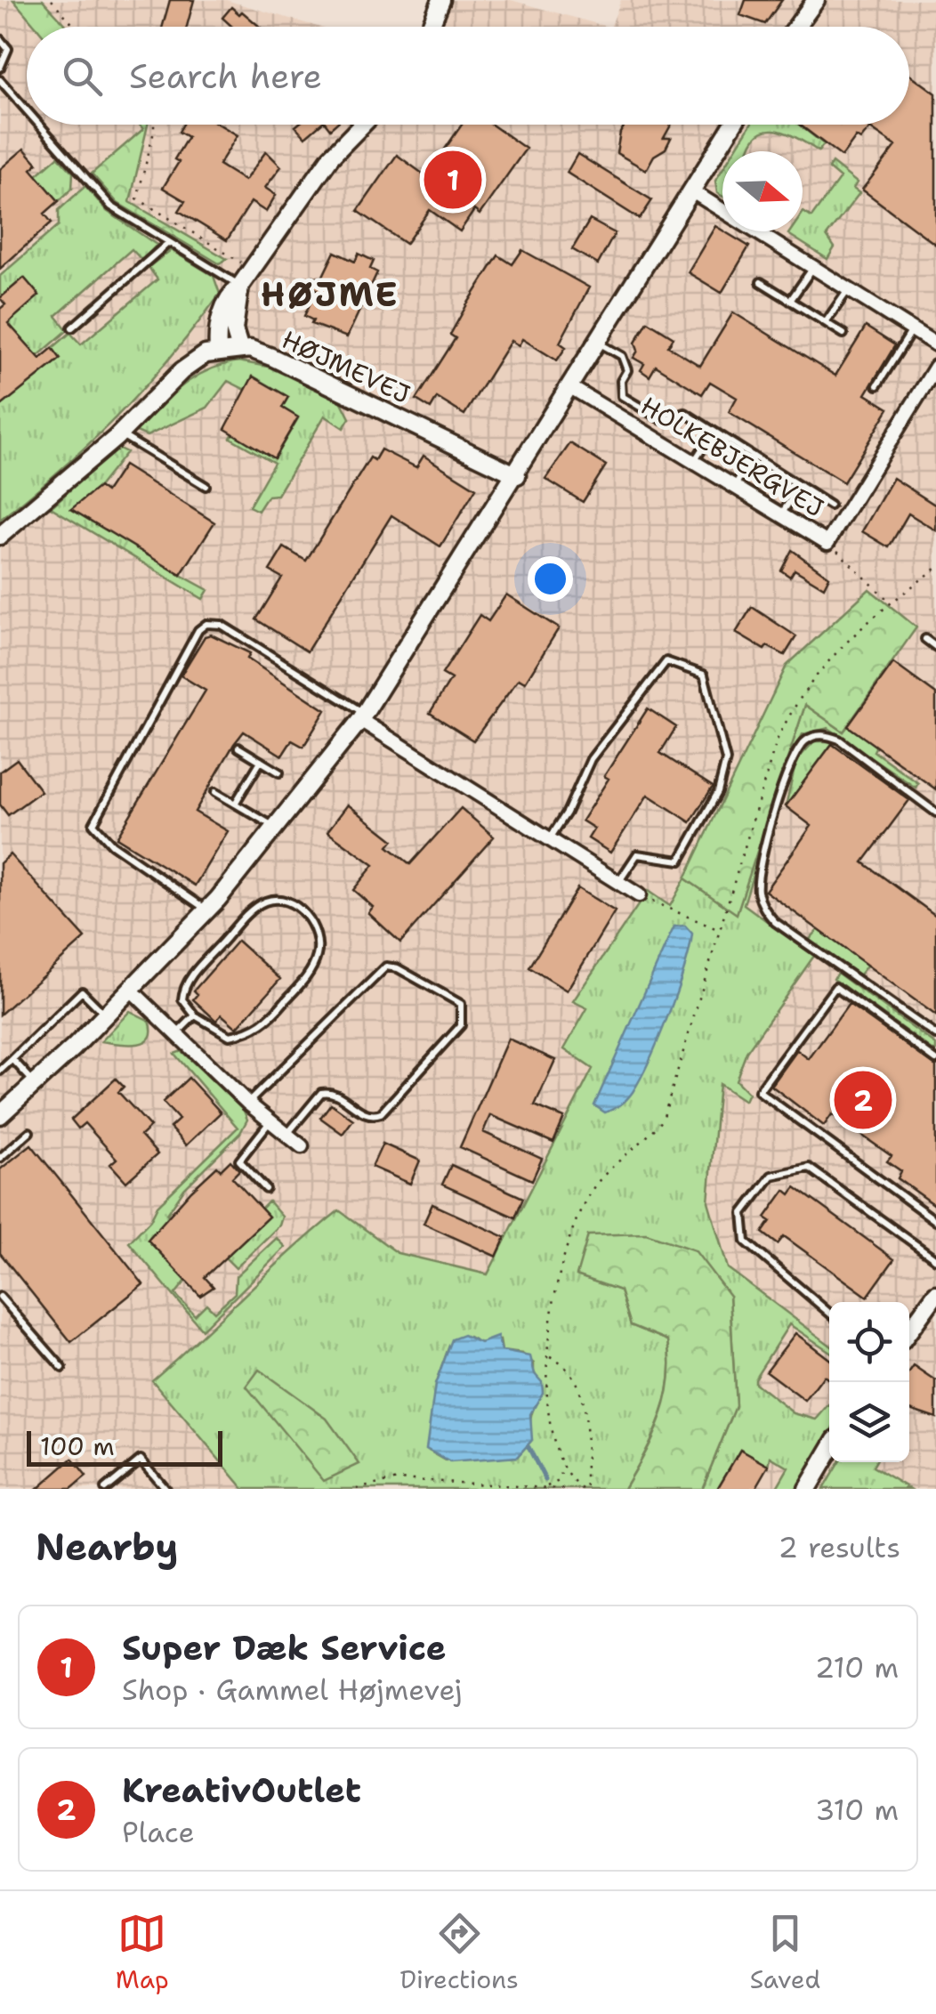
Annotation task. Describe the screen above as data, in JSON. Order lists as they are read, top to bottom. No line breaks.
{"streets":{"street":["HØJMEVEJ","HOLKEBJERGVEJ"]},"districts":["HØJME"],"scale_bar":"100 m","north":"right","page":{"search":"Search here","pins":["1","2"],"scale":"100 m","heading":["Nearby","2 results"],"list":[{"mark":"1","name":"Super Dæk Service","note":"Shop · Gammel Højmevej","value":"210 m"},{"mark":"2","name":"KreativOutlet","note":"Place","value":"310 m"}],"nav":["Map","Directions","Saved"]}}
